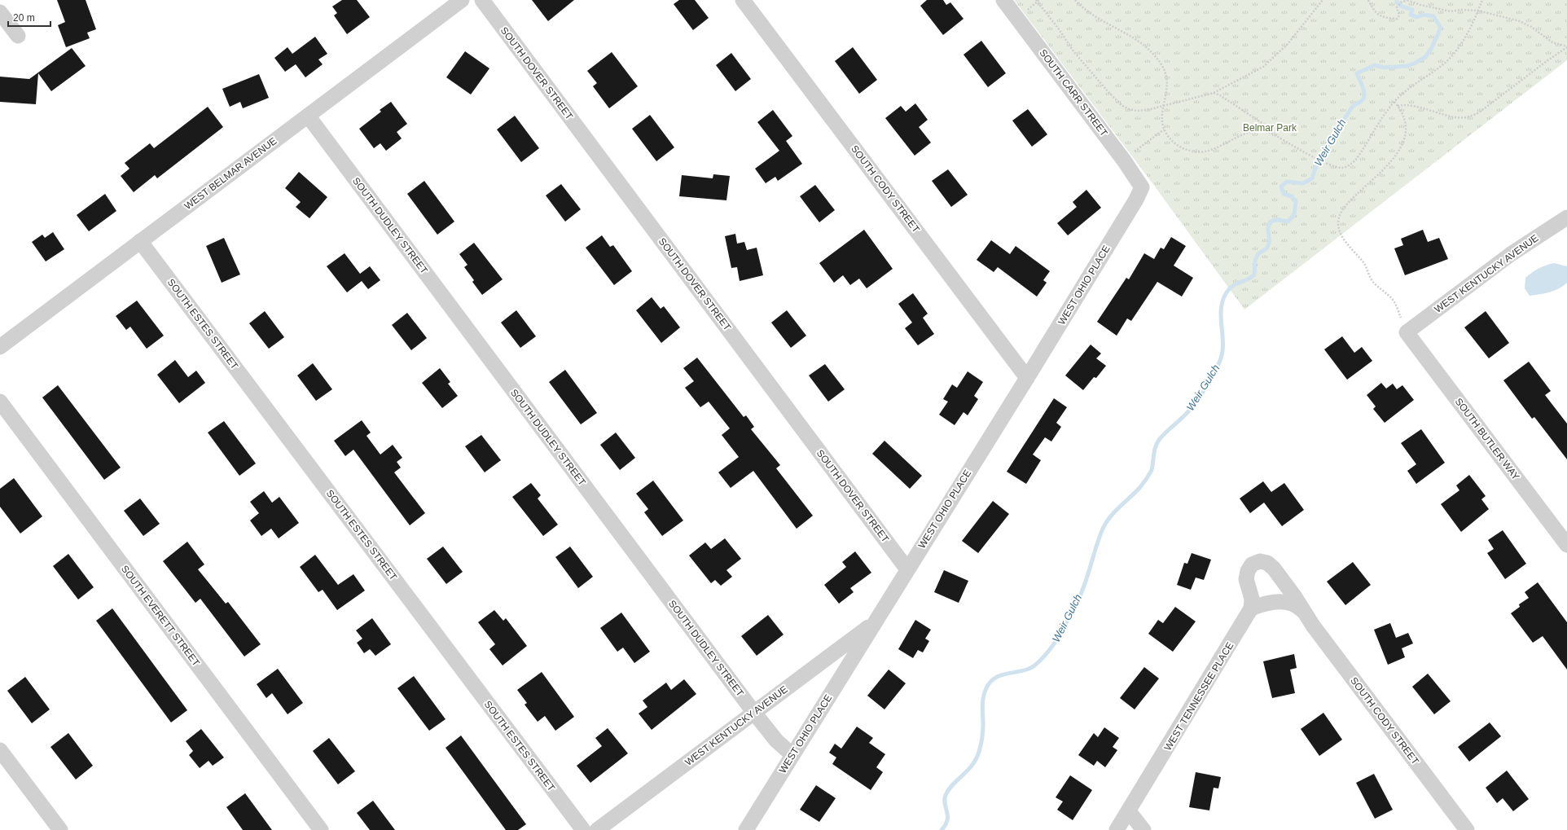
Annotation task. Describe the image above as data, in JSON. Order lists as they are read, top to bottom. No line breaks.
{"streets":{"street":["SOUTH DOVER STREET","SOUTH CARR STREET","WEST BELMAR AVENUE","SOUTH CODY STREET","SOUTH DUDLEY STREET","WEST KENTUCKY AVENUE","WEST OHIO PLACE","SOUTH ESTES STREET","SOUTH BUTLER WAY","SOUTH EVERETT STREET","WEST TENNESSEE PLACE"]},"crossings":[["SOUTH DOVER STREET","WEST OHIO PLACE"],["SOUTH CARR STREET","WEST OHIO PLACE"],["WEST BELMAR AVENUE","SOUTH DUDLEY STREET"],["WEST BELMAR AVENUE","SOUTH ESTES STREET"],["SOUTH CODY STREET","WEST OHIO PLACE"],["SOUTH CODY STREET","WEST TENNESSEE PLACE"],["SOUTH DUDLEY STREET","WEST KENTUCKY AVENUE"],["SOUTH DUDLEY STREET","WEST OHIO PLACE"],["WEST KENTUCKY AVENUE","WEST OHIO PLACE"],["WEST KENTUCKY AVENUE","SOUTH BUTLER WAY"]],"water":["Weir Gulch"],"parks":["Belmar Park"],"scale_bar":"20 m"}
